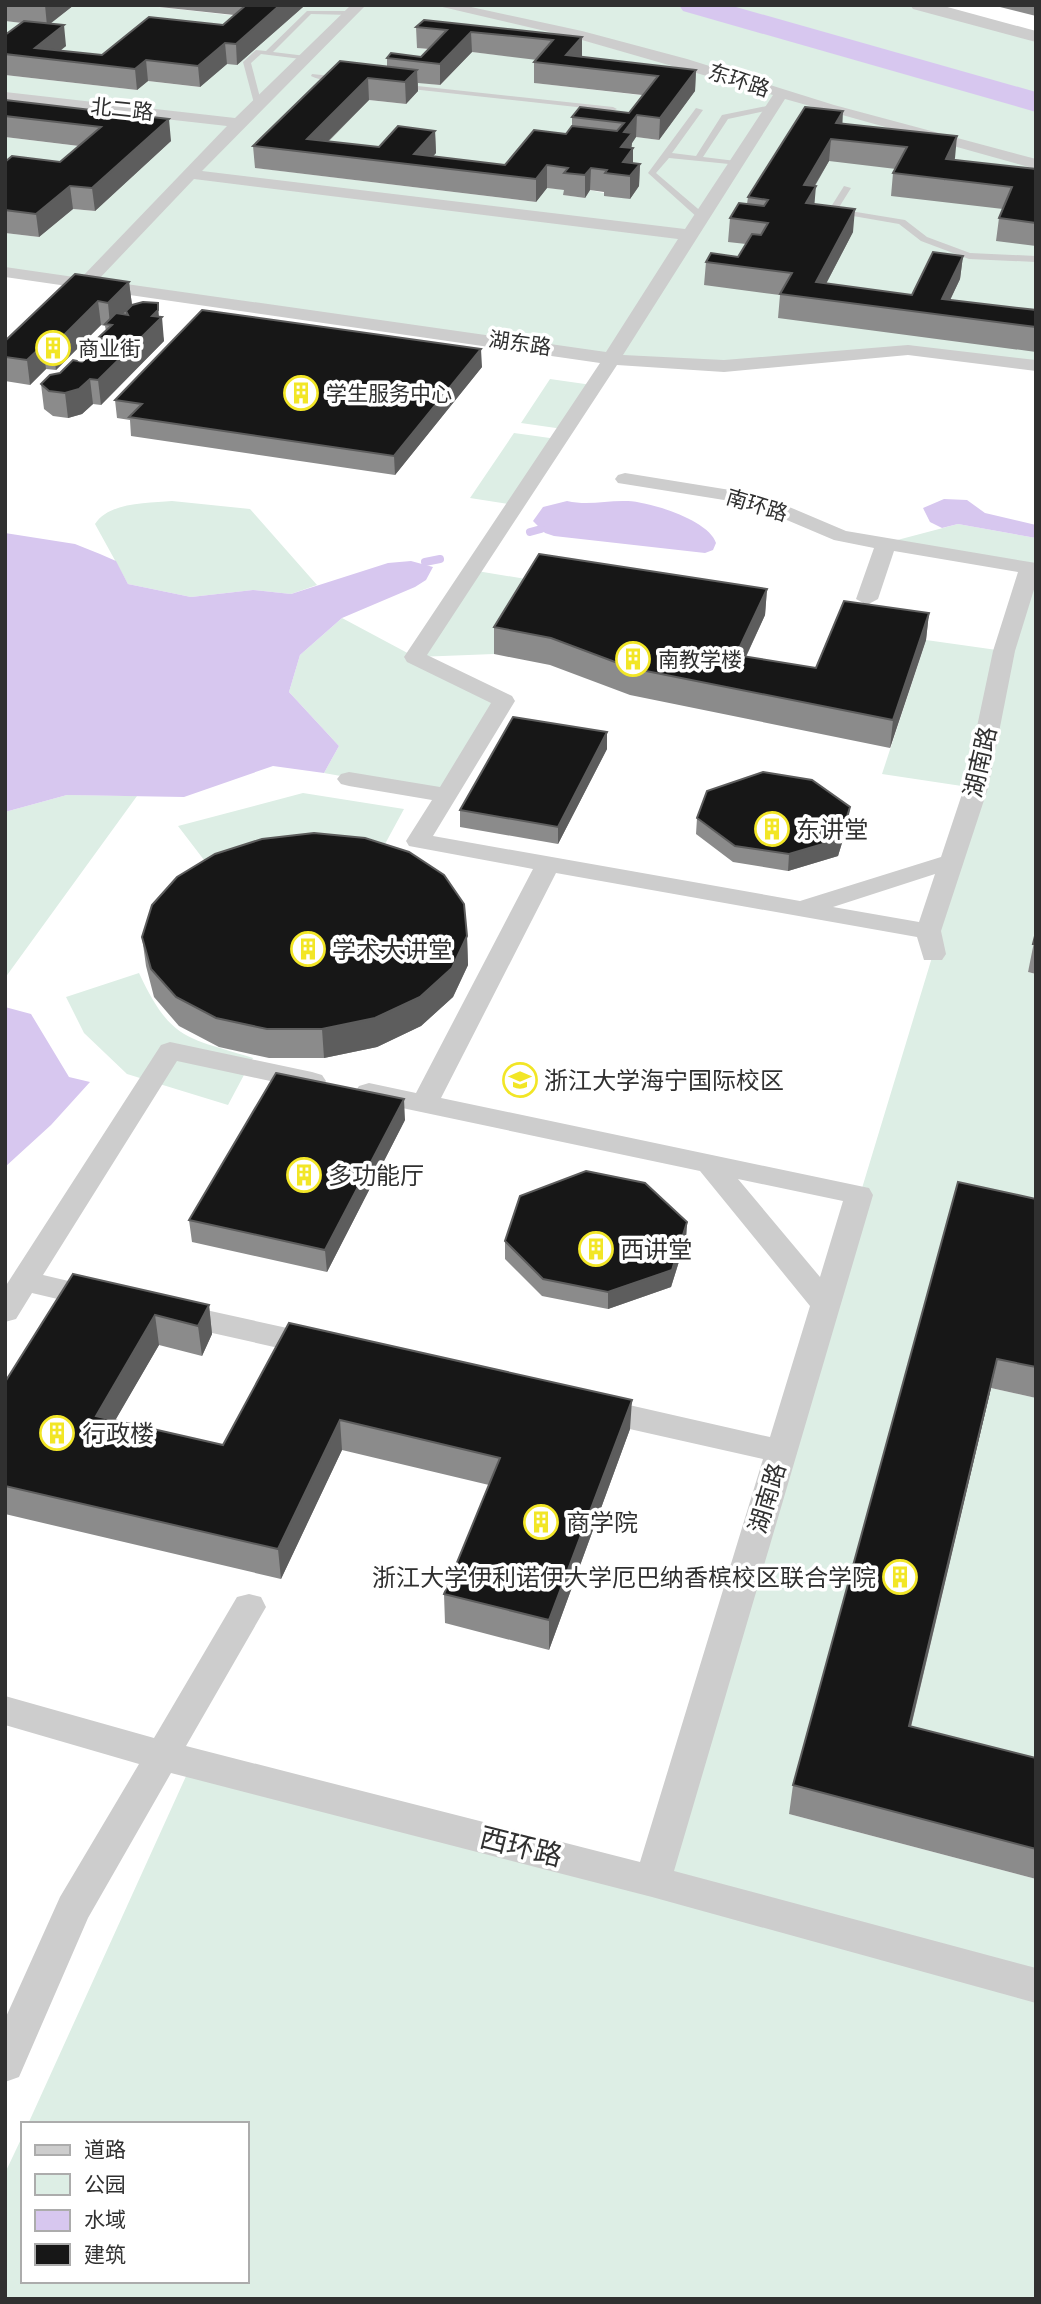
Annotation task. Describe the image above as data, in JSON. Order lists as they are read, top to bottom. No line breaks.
{"streets":{"street":["东环路","北二路","湖东路","南环路","湖南路","西环路"]},"crossings":[["南环路","湖南路"],["湖南路","西环路"]],"places":{"building":["商业街","学生服务中心","南教学楼","东讲堂","学术大讲堂","多功能厅","西讲堂","行政楼","商学院","浙江大学伊利诺伊大学厄巴纳香槟校区联合学院"],"school or university":["浙江大学海宁国际校区"]},"legend":["道路","公园","水域","建筑"]}
